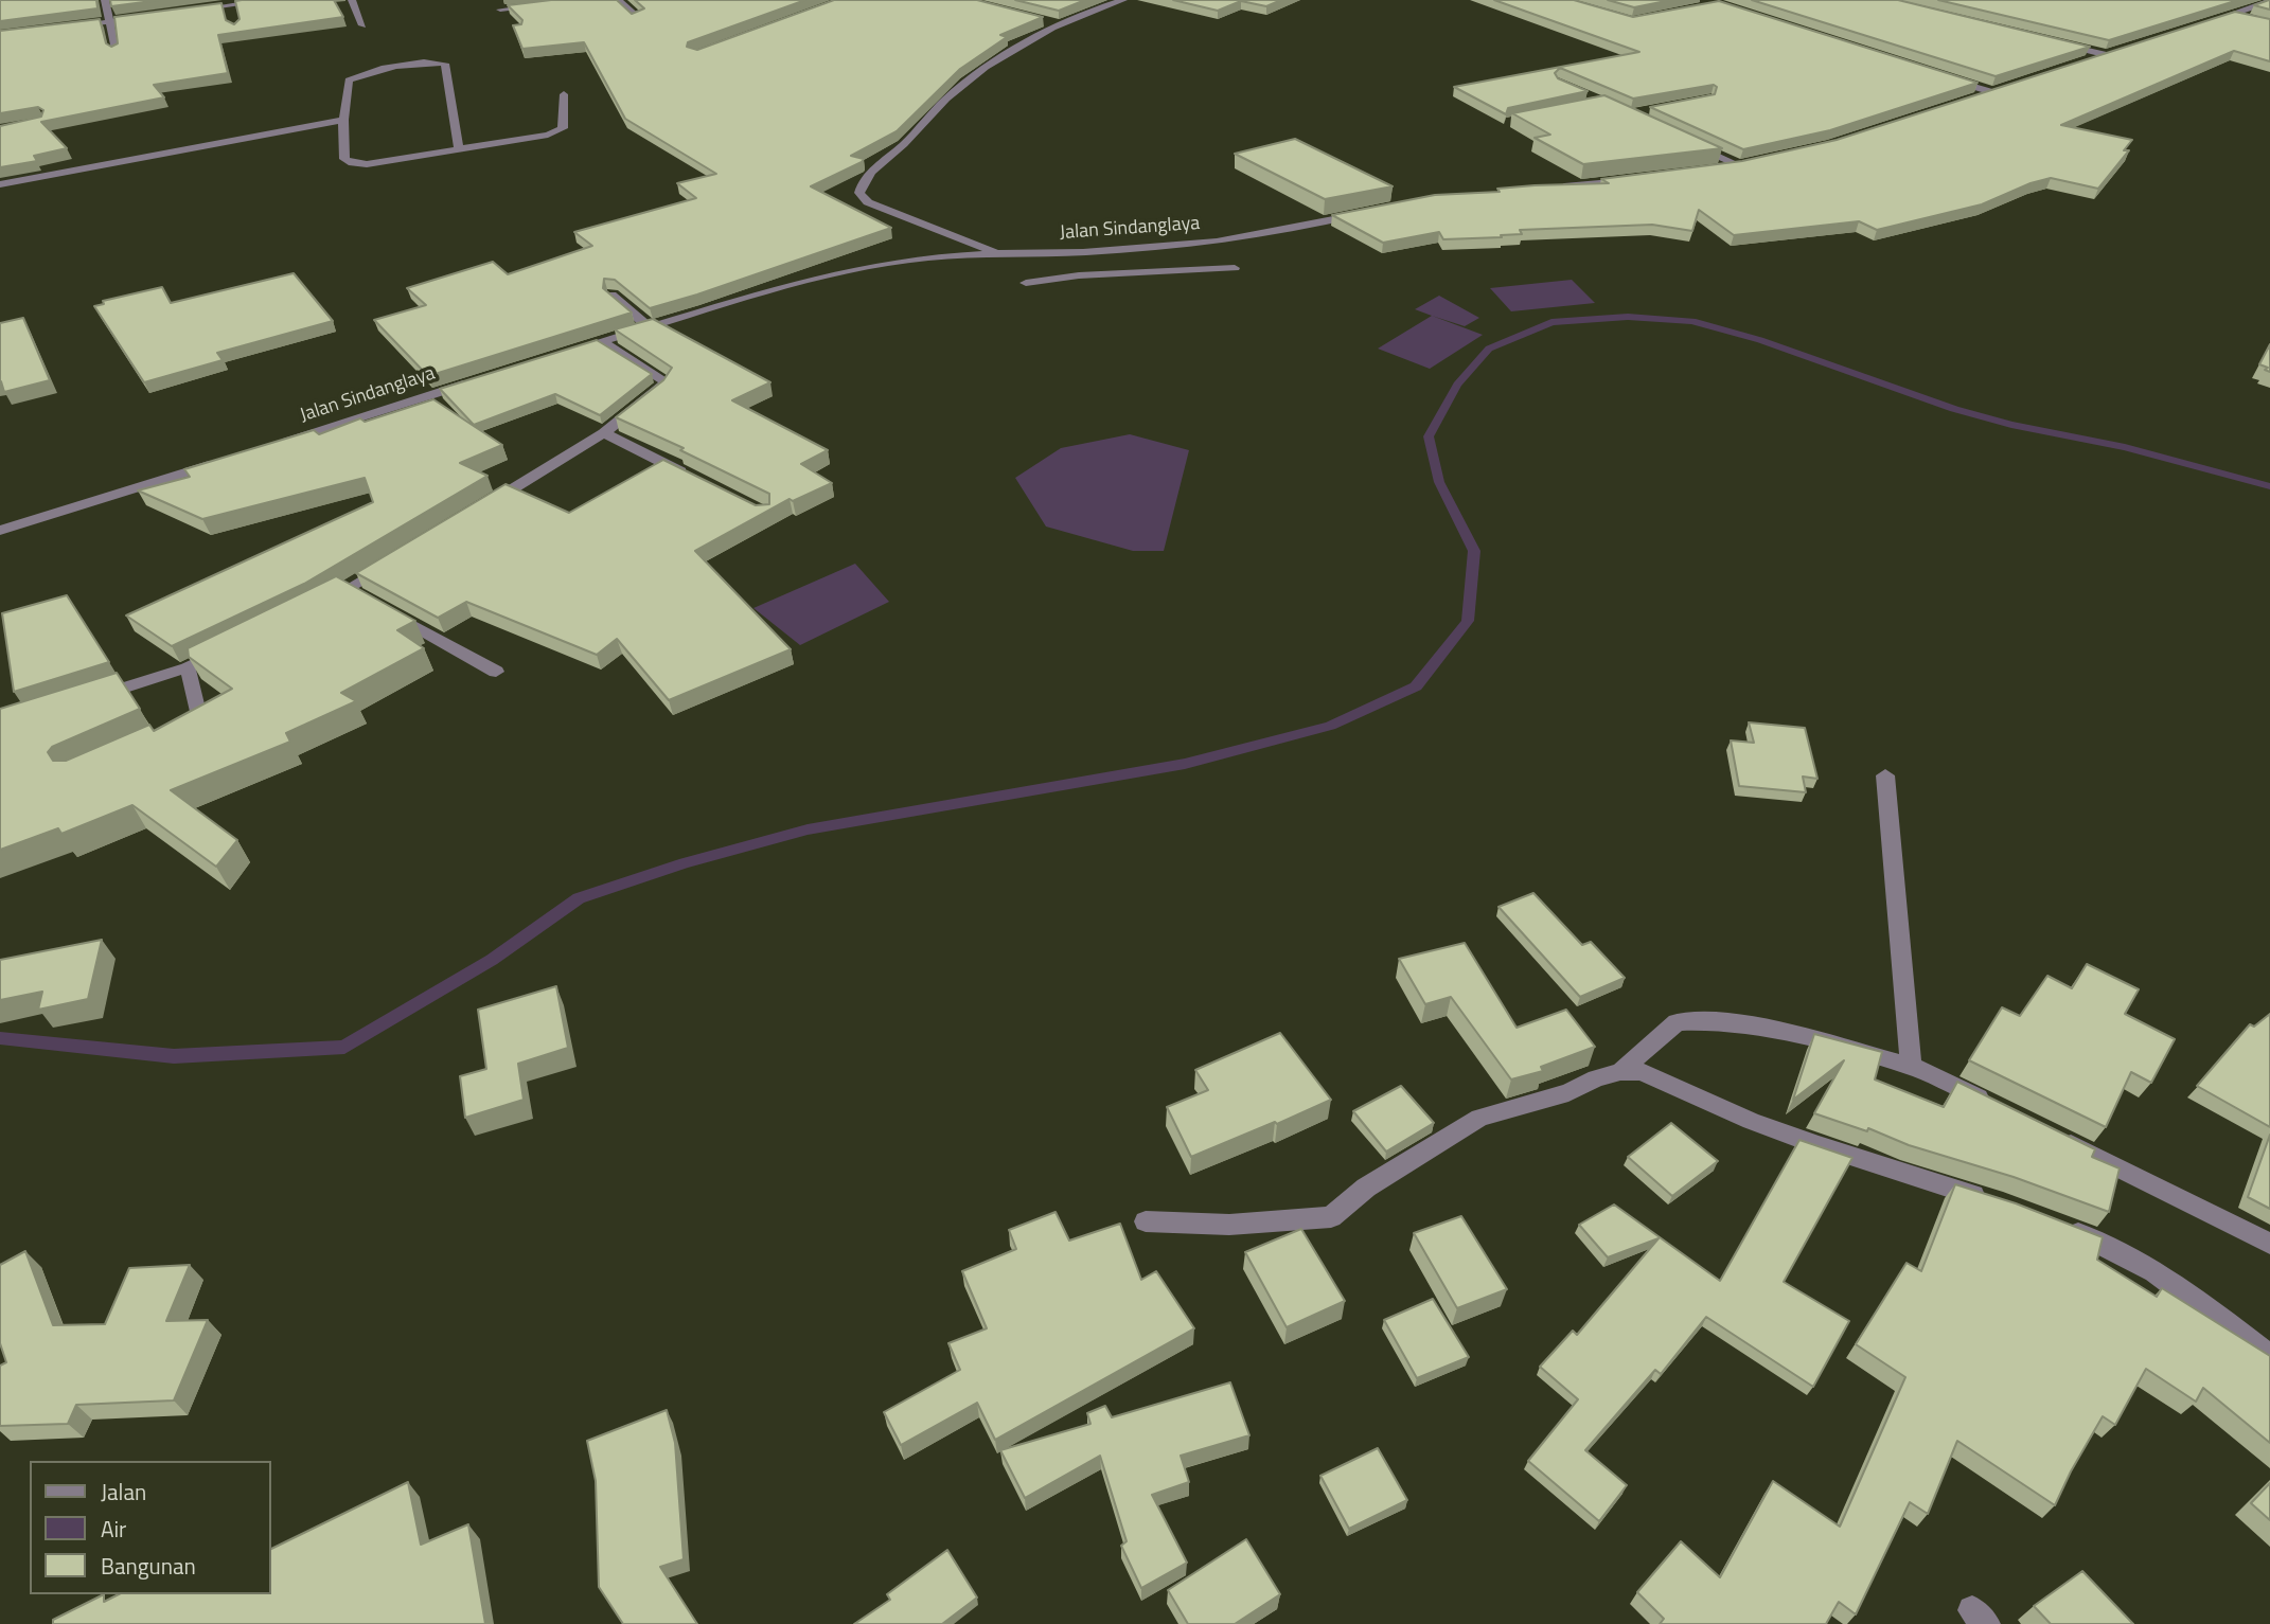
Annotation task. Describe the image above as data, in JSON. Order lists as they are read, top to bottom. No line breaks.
{"streets":{"street":["Jalan Sindanglaya"]},"legend":["Jalan","Air","Bangunan"]}
